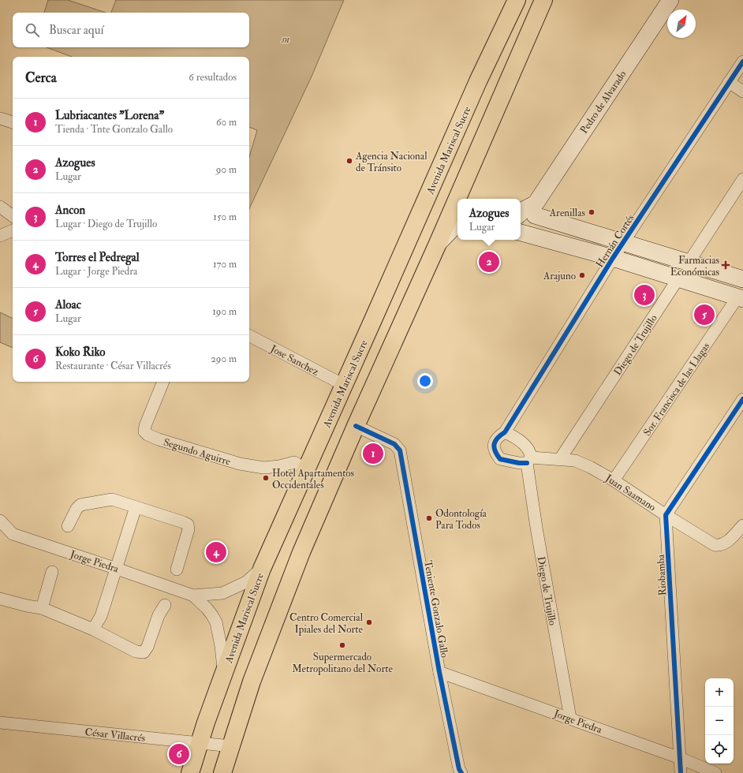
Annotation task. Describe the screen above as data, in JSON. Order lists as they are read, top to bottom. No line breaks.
{"streets":{"main road":["Pedro de Alvarado","Avenida Mariscal Sucre"],"street":["Hernán Cortés","Diego de Trujillo","Jose Sanchez","Sor. Francisca de las Llagas","Segundo Aguirre","Juan Saamano","Jorge Piedra","Riobamba","Teniente Gonzalo Gallo","César Villacrés"]},"crossings":[["Avenida Mariscal Sucre","Jose Sanchez"],["Avenida Mariscal Sucre","Segundo Aguirre"],["Avenida Mariscal Sucre","Jorge Piedra"],["Avenida Mariscal Sucre","César Villacrés"],["Hernán Cortés","Diego de Trujillo"],["Hernán Cortés","Juan Saamano"],["Diego de Trujillo","Juan Saamano"],["Diego de Trujillo","Jorge Piedra"],["Sor. Francisca de las Llagas","Juan Saamano"],["Juan Saamano","Riobamba"],["Jorge Piedra","Riobamba"],["Jorge Piedra","Teniente Gonzalo Gallo"]],"parks":["sn"],"places":{"other":["Agencia Nacional de Tránsito","Arenillas","Arajuno","Hotel Apartamentos Occidentales","Odontología Para Todos","Centro Comercial Ipiales del Norte","Supermercado Metropolitano del Norte"],"health":["Farmacias Económicas"]},"north":"top right","page":{"search":"Buscar aquí","heading":["Cerca","6 resultados"],"list":[{"mark":"1","name":"Lubriacantes \"Lorena\"","note":"Tienda · Tnte Gonzalo Gallo","value":"60 m"},{"mark":"2","name":"Azogues","note":"Lugar","value":"90 m"},{"mark":"3","name":"Ancon","note":"Lugar · Diego de Trujillo","value":"150 m"},{"mark":"4","name":"Torres el Pedregal","note":"Lugar · Jorge Piedra","value":"170 m"},{"mark":"5","name":"Aloac","note":"Lugar","value":"190 m"},{"mark":"6","name":"Koko Riko","note":"Restaurante · César Villacrés","value":"290 m"}],"popup":["Azogues","Lugar"],"pins":["2","3","5","1","4","6"],"map_buttons":["+","−"]}}
